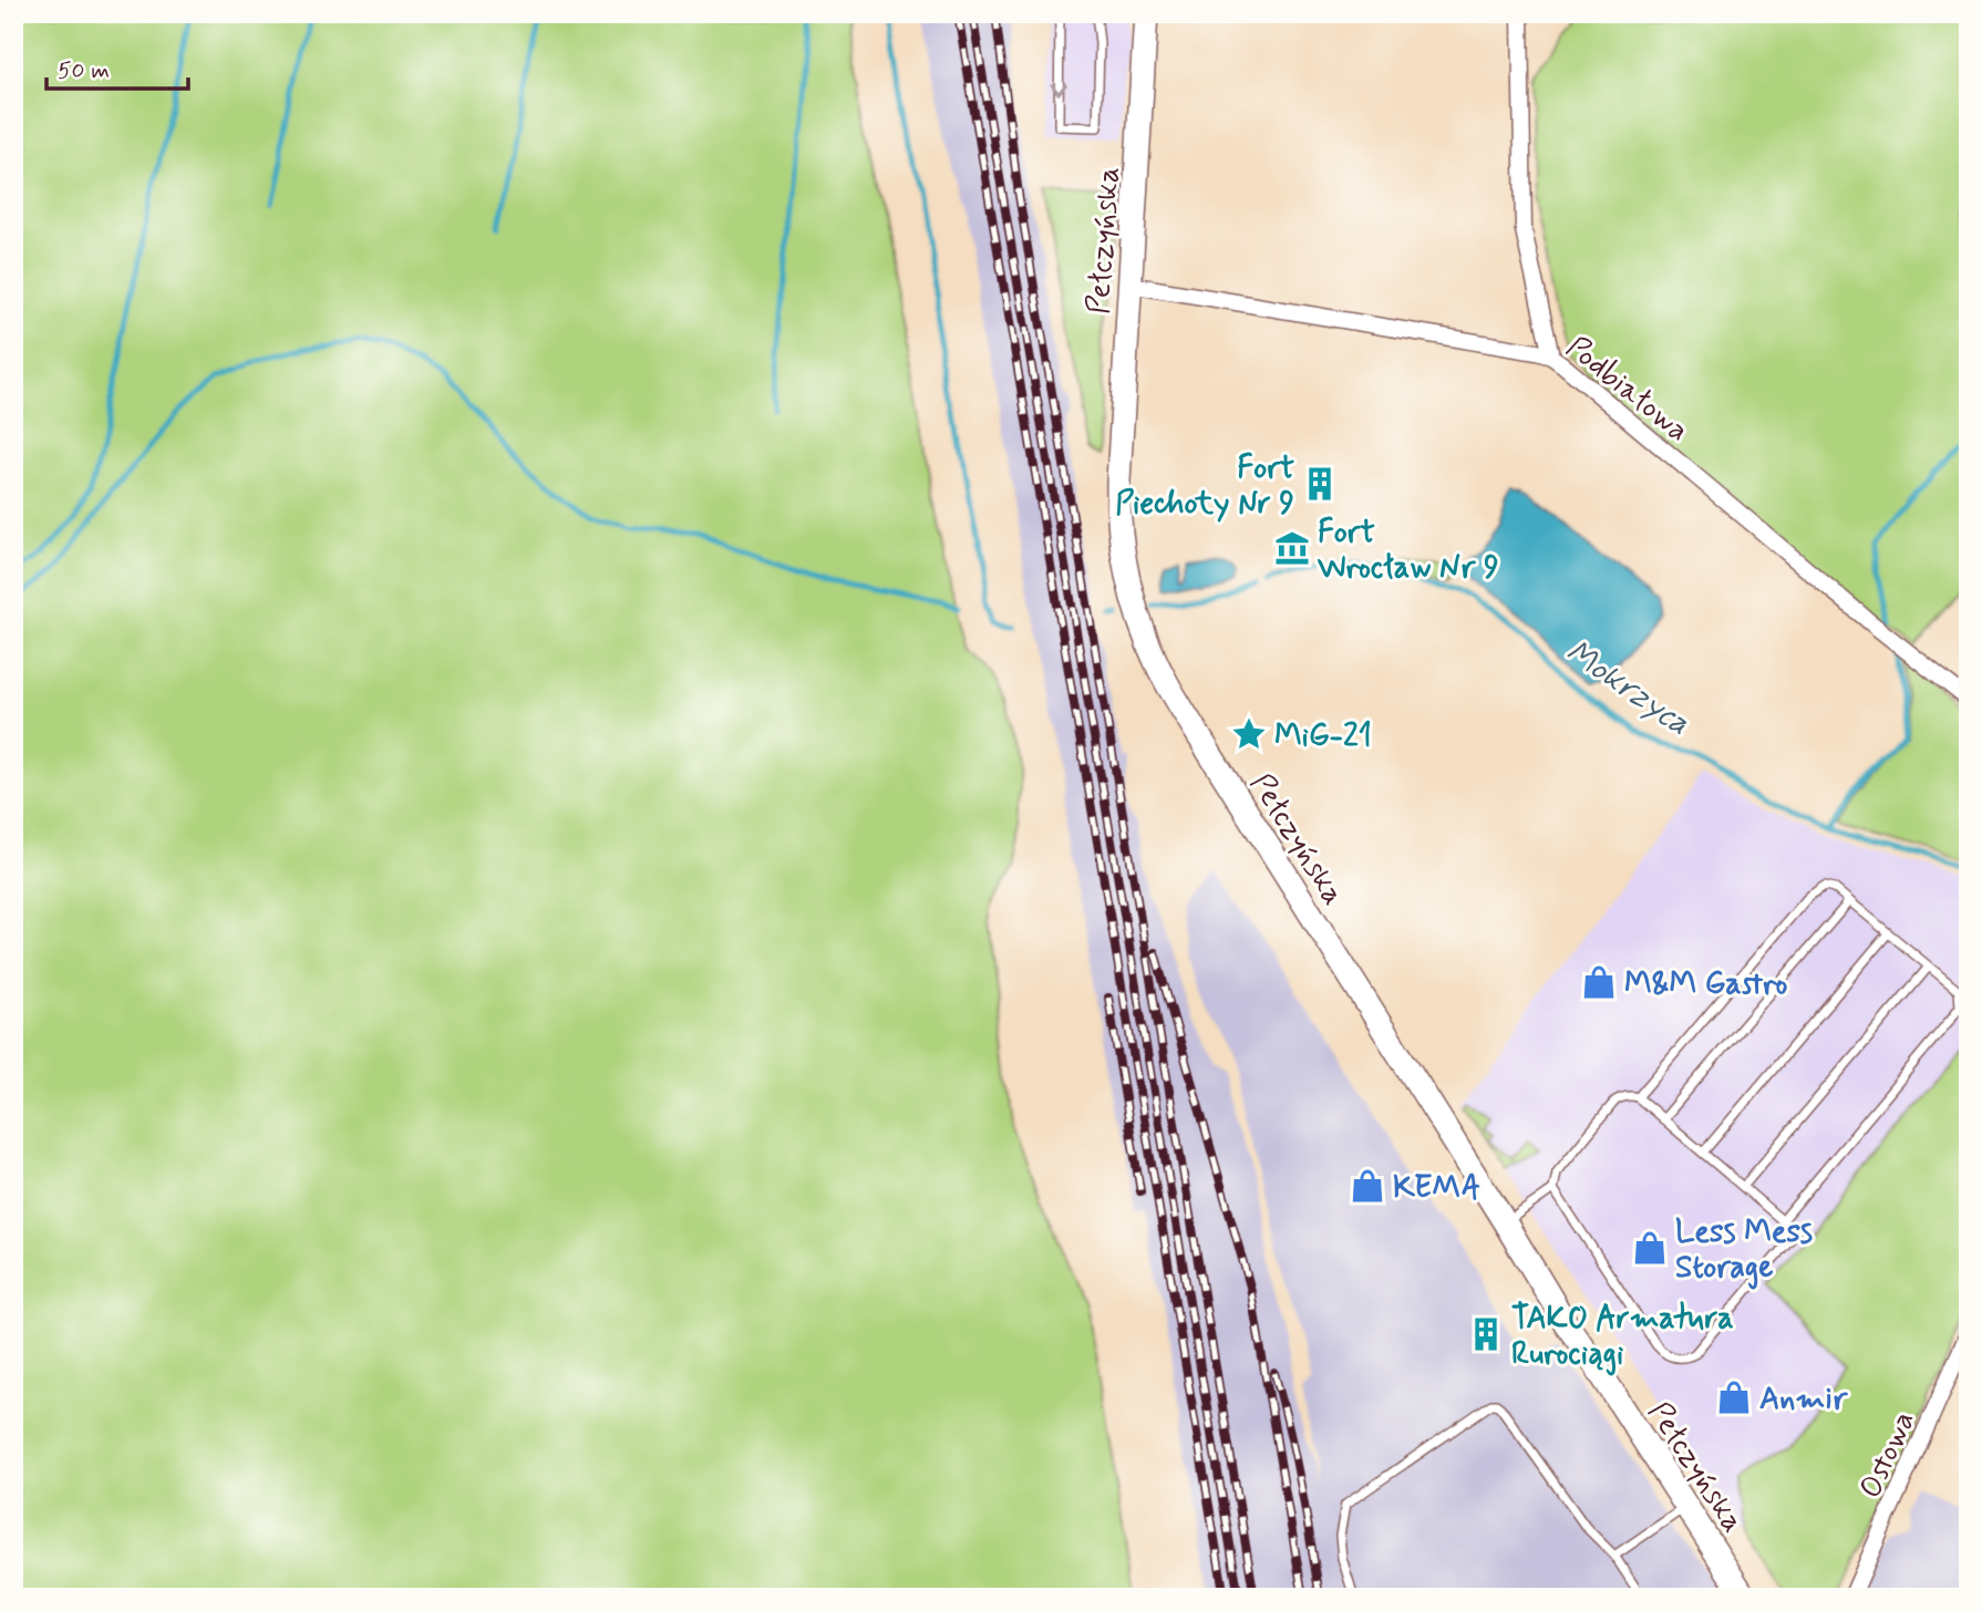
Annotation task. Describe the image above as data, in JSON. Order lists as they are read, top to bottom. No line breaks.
{"streets":{"main road":["Pełczyńska"],"street":["Podbiałowa","Ostowa"]},"crossings":[["Pełczyńska","Podbiałowa"]],"water":["Mokrzyca"],"places":{"building":["Fort Piechoty Nr 9","TAKO Armatura Rurociągi"],"museum":["Fort Wrocław Nr 9"],"place":["MiG-21"],"shop":["M&M Gastro","KEMA","Less Mess Storage","Anmir"]},"scale_bar":"50 m"}
